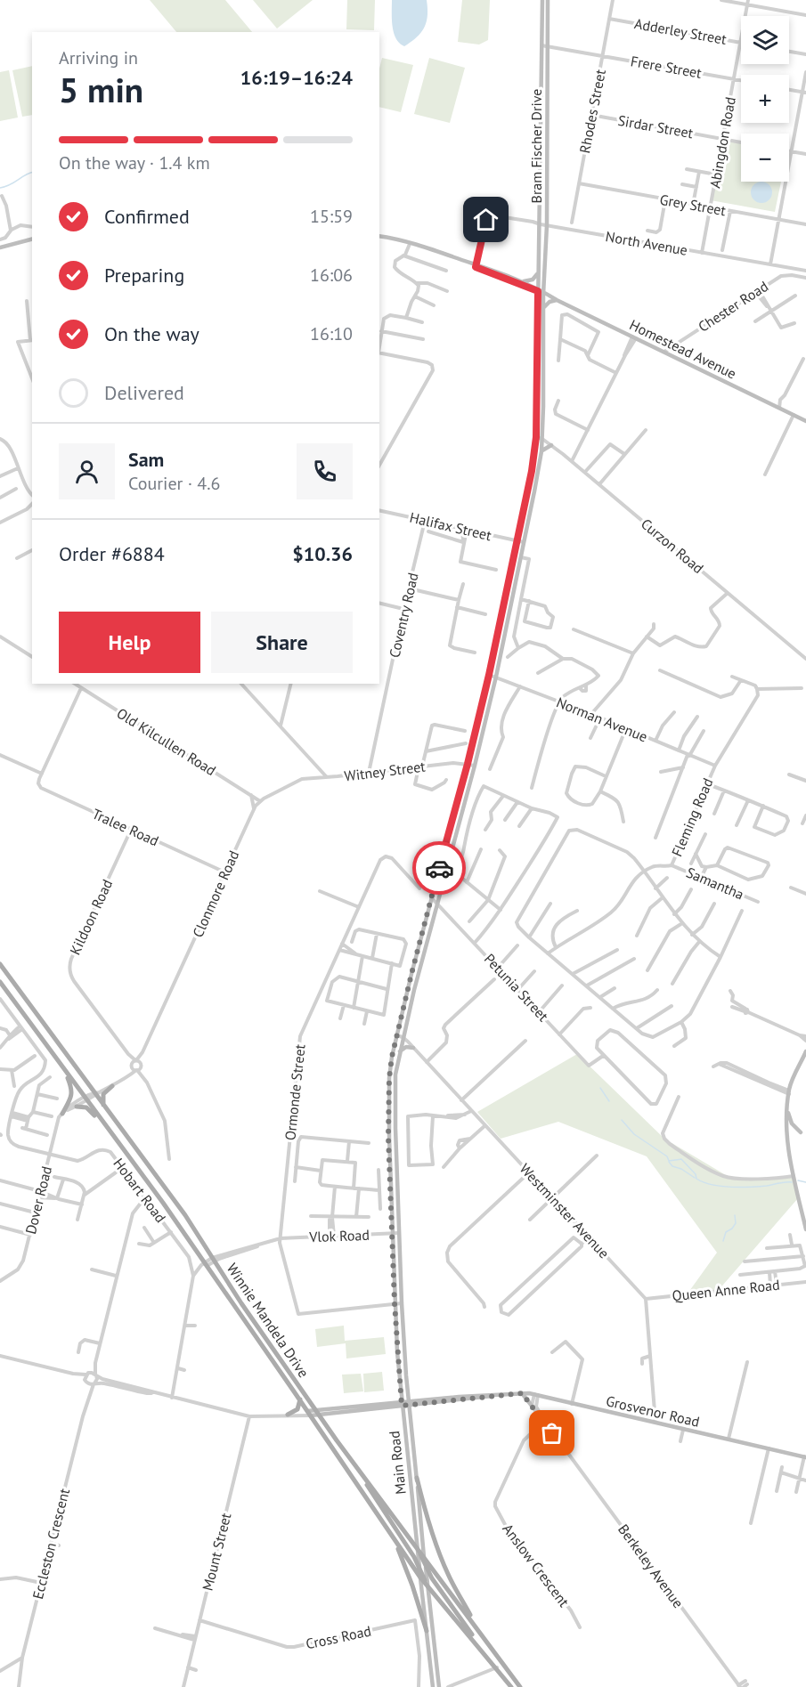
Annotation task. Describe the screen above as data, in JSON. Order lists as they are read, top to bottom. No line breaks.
{"streets":{"main road":["Bram Fischer Drive","Homestead Avenue","Winnie Mandela Drive","Grosvenor Road","Main Road"],"street":["Adderley Street","Frere Street","Rhodes Street","Sirdar Street","Abingdon Road","Grey Street","North Avenue","Chester Road","Halifax Street","Curzon Road","Coventry Road","Norman Avenue","Old Kilcullen Road","Witney Street","Fleming Road","Tralee Road","Samantha","Clonmore Road","Kildoon Road","Petunia Street","Ormonde Street","Hobart Road","Dover Road","Westminster Avenue","Vlok Road","Queen Anne Road","Eccleston Crescent","Mount Street","Anslow Crescent","Berkeley Avenue","Cross Road"]},"crossings":[["Adderley Street","Rhodes Street"],["Adderley Street","Abingdon Road"],["Frere Street","Rhodes Street"],["Frere Street","Abingdon Road"],["Frere Street","Bram Fischer Drive"],["Rhodes Street","Sirdar Street"],["Rhodes Street","Grey Street"],["Sirdar Street","Abingdon Road"],["Abingdon Road","Grey Street"],["Abingdon Road","North Avenue"],["Bram Fischer Drive","North Avenue"],["Bram Fischer Drive","Homestead Avenue"],["Bram Fischer Drive","Main Road"],["Chester Road","Homestead Avenue"],["Homestead Avenue","Main Road"],["Halifax Street","Coventry Road"],["Halifax Street","Main Road"],["Curzon Road","Main Road"],["Coventry Road","Witney Street"],["Norman Avenue","Fleming Road"],["Norman Avenue","Main Road"],["Old Kilcullen Road","Clonmore Road"],["Witney Street","Clonmore Road"],["Witney Street","Main Road"],["Fleming Road","Samantha"],["Tralee Road","Clonmore Road"],["Tralee Road","Kildoon Road"],["Clonmore Road","Kildoon Road"],["Clonmore Road","Winnie Mandela Drive"],["Petunia Street","Main Road"],["Ormonde Street","Vlok Road"],["Ormonde Street","Main Road"],["Hobart Road","Dover Road"],["Hobart Road","Grosvenor Road"],["Westminster Avenue","Queen Anne Road"],["Westminster Avenue","Main Road"],["Vlok Road","Winnie Mandela Drive"],["Vlok Road","Main Road"],["Winnie Mandela Drive","Grosvenor Road"],["Winnie Mandela Drive","Main Road"],["Grosvenor Road","Main Road"],["Grosvenor Road","Eccleston Crescent"],["Grosvenor Road","Mount Street"],["Grosvenor Road","Berkeley Avenue"],["Mount Street","Cross Road"],["Anslow Crescent","Berkeley Avenue"]],"page":{"map_buttons":["+","−"],"heading":["5 min","Arriving in","16:19–16:24"],"panel":["Sam","Courier · 4.6","Order #6884","$10.36"],"bar":"On the way · 1.4 km","list":[["Confirmed","15:59"],["Preparing","16:06"],["On the way","16:10"],"Delivered"],"buttons":["Help","Share"]}}
